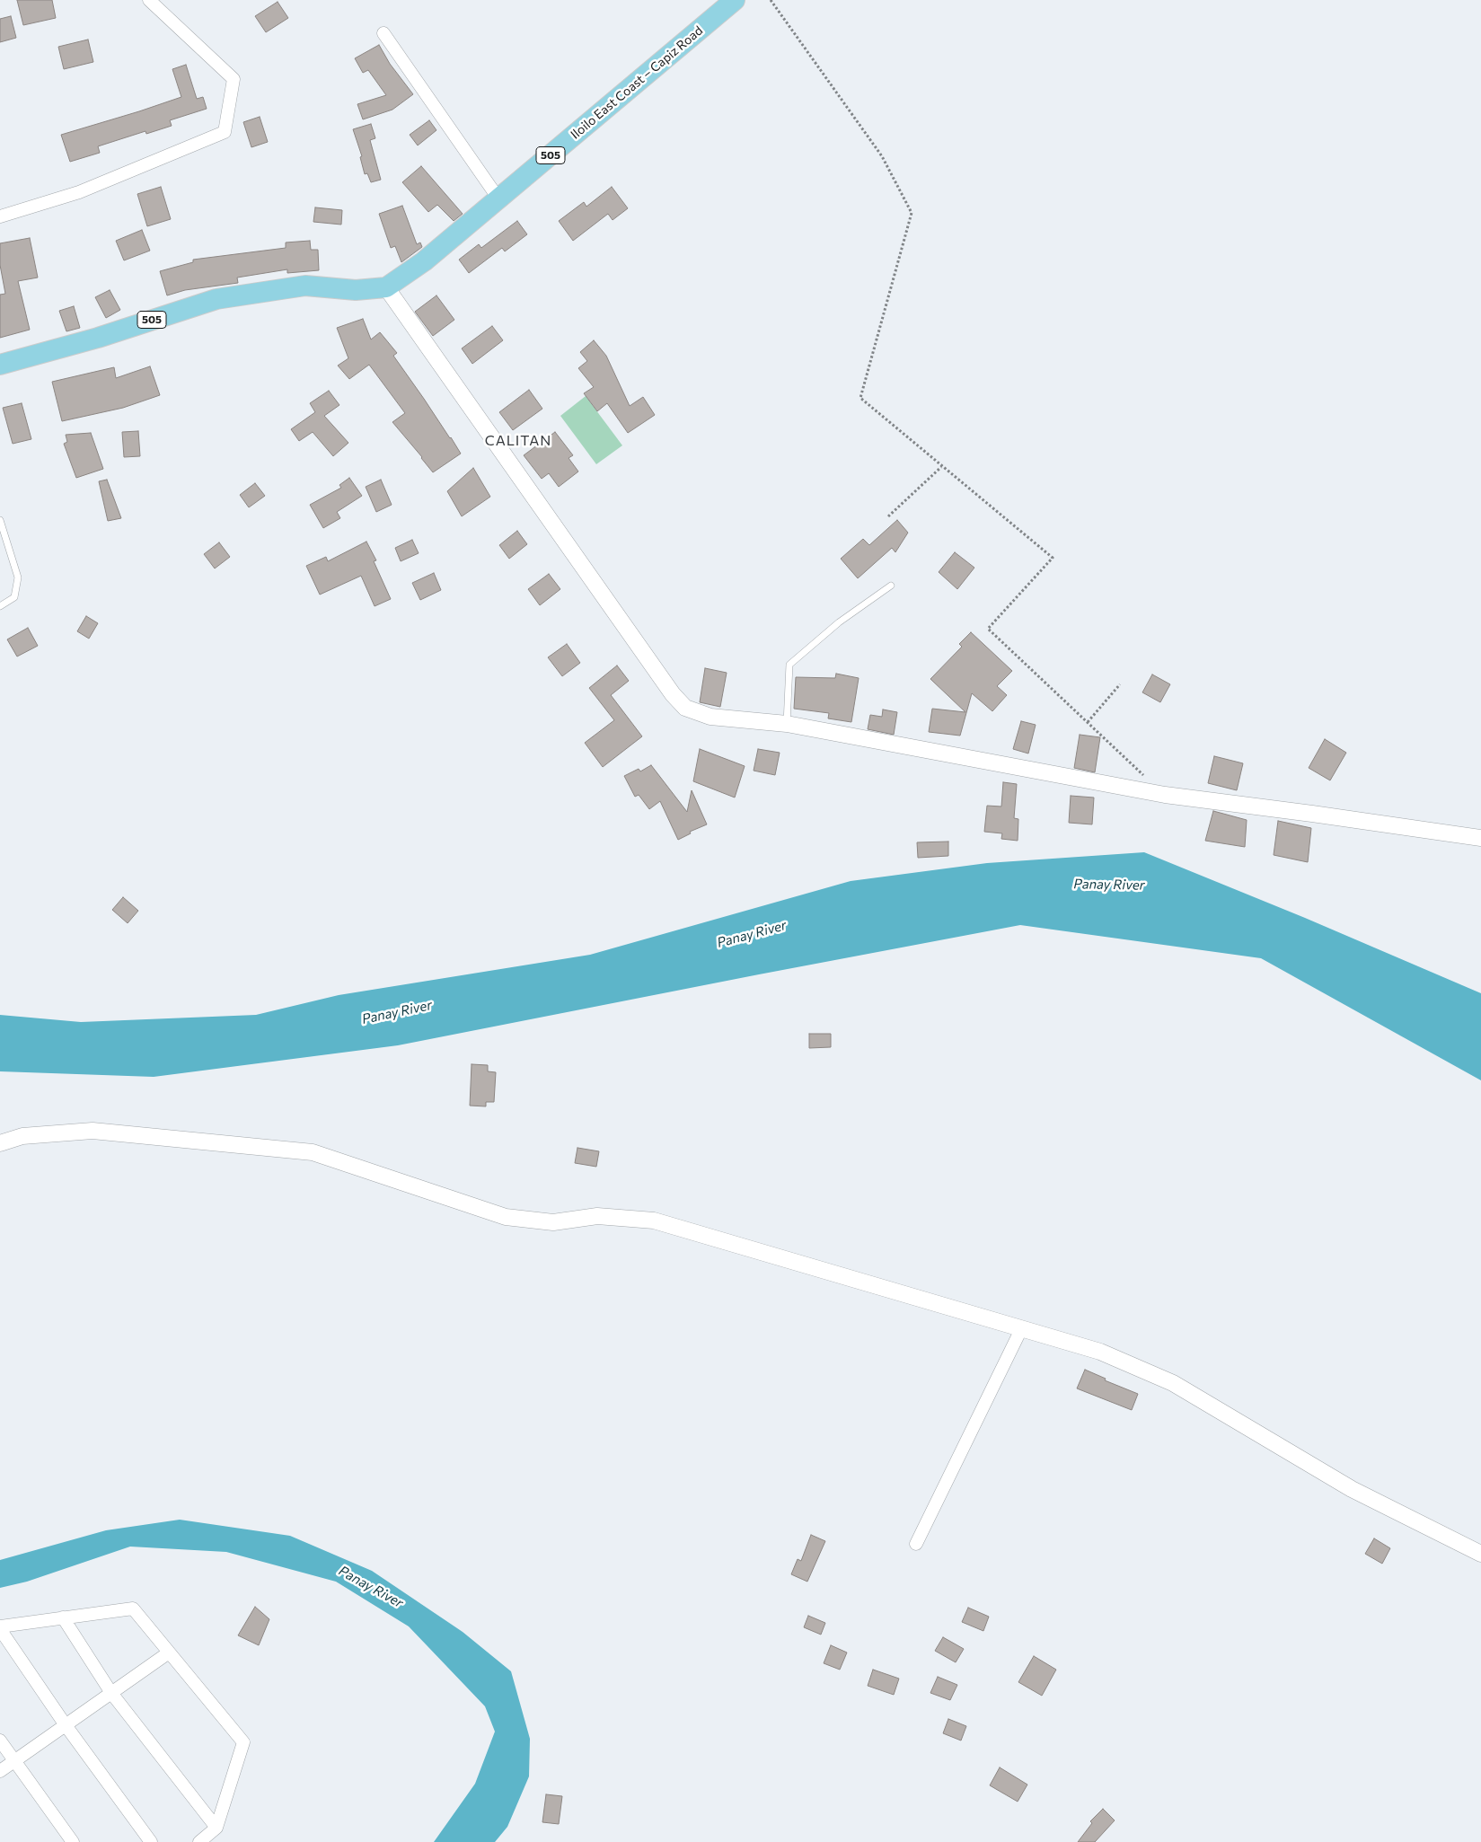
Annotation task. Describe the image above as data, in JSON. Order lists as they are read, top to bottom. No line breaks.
{"streets":{"main road":["Iloilo East Coast – Capiz Road","505"]},"districts":["CALITAN"],"water":["Panay River"]}
